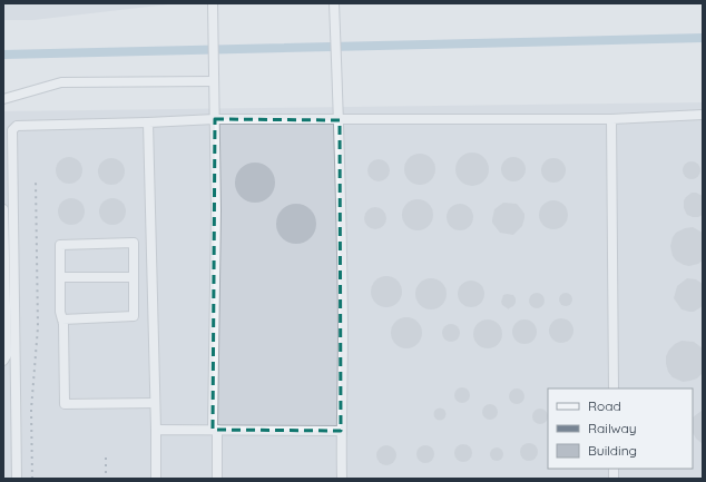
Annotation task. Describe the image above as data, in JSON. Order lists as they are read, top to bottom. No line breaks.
{"legend":["Road","Railway","Building"]}
